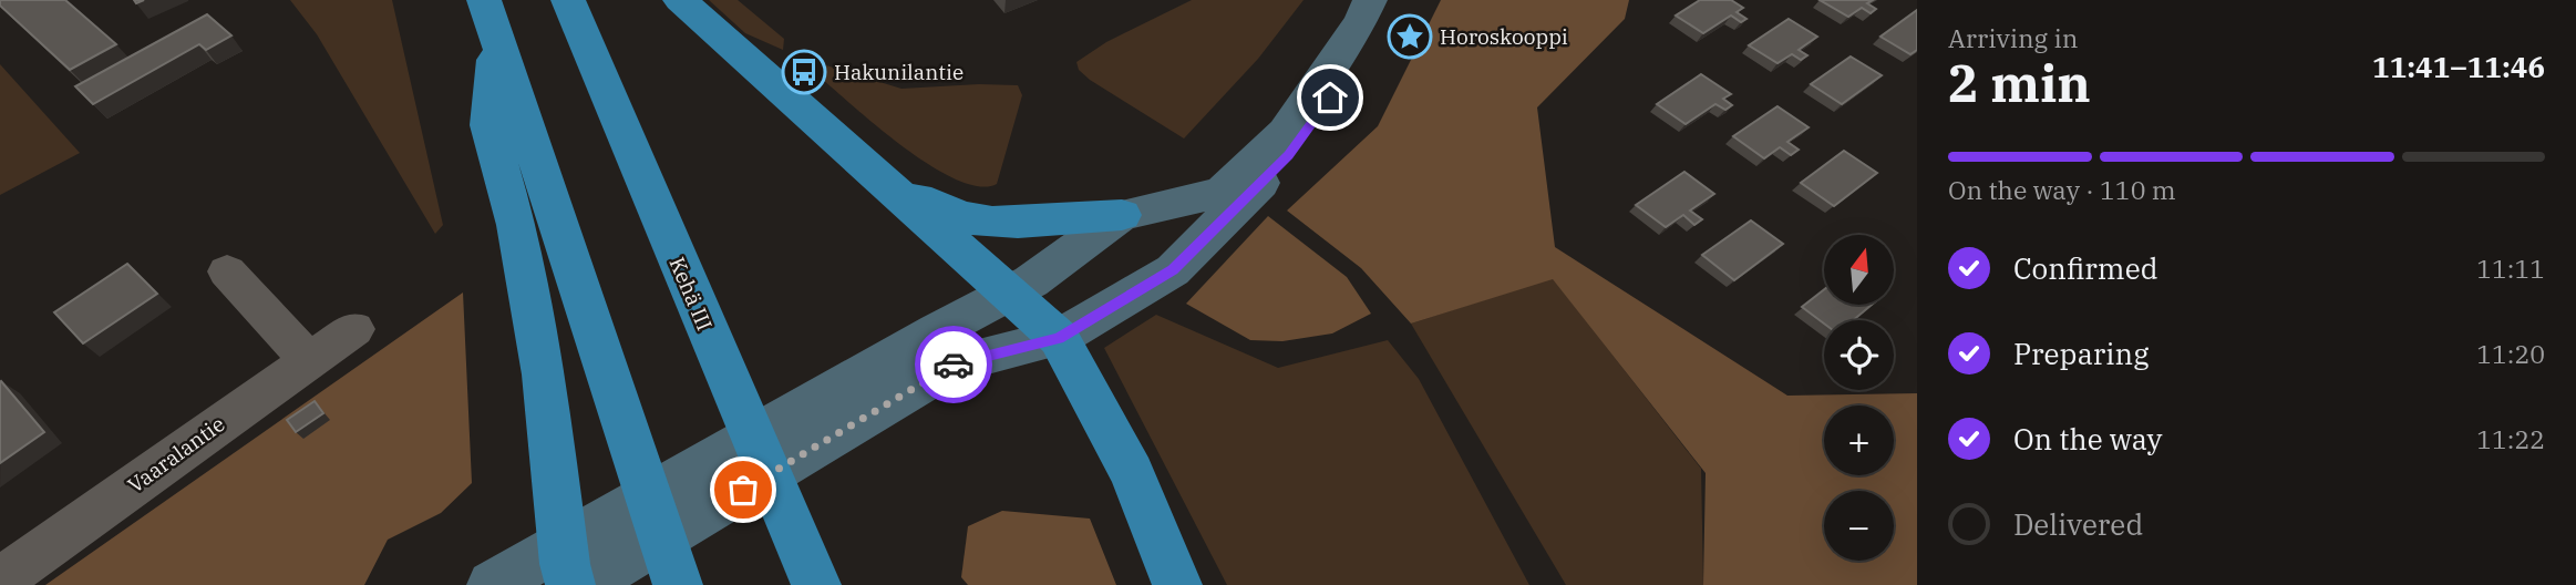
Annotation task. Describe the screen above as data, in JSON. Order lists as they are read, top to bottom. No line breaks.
{"streets":{"highway":["Kehä III"],"street":["Vaaralantie"]},"places":{"place":["Horoskooppi"],"bus stop":["Hakunilantie"]},"north":"top","page":{"heading":["2 min","Arriving in","11:41–11:46"],"bar":"On the way · 110 m","list":[["Confirmed","11:11"],["Preparing","11:20"],["On the way","11:22"],"Delivered"],"map_buttons":["+","−"]}}
